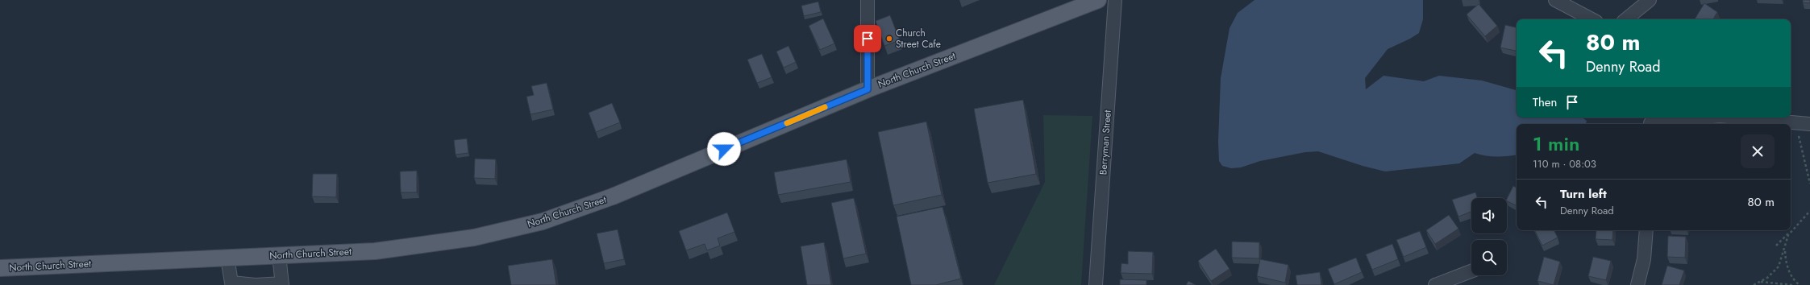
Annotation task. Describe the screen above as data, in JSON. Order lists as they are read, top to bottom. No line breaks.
{"streets":{"main road":["North Church Street"],"street":["Berryman Street"]},"places":["Church Street Cafe"],"page":{"turn":["80 m","Denny Road"],"then":"Then","heading":["1 min","110 m · 08:03"],"list":[{"name":"Turn left","note":"Denny Road","value":"80 m"}]}}
